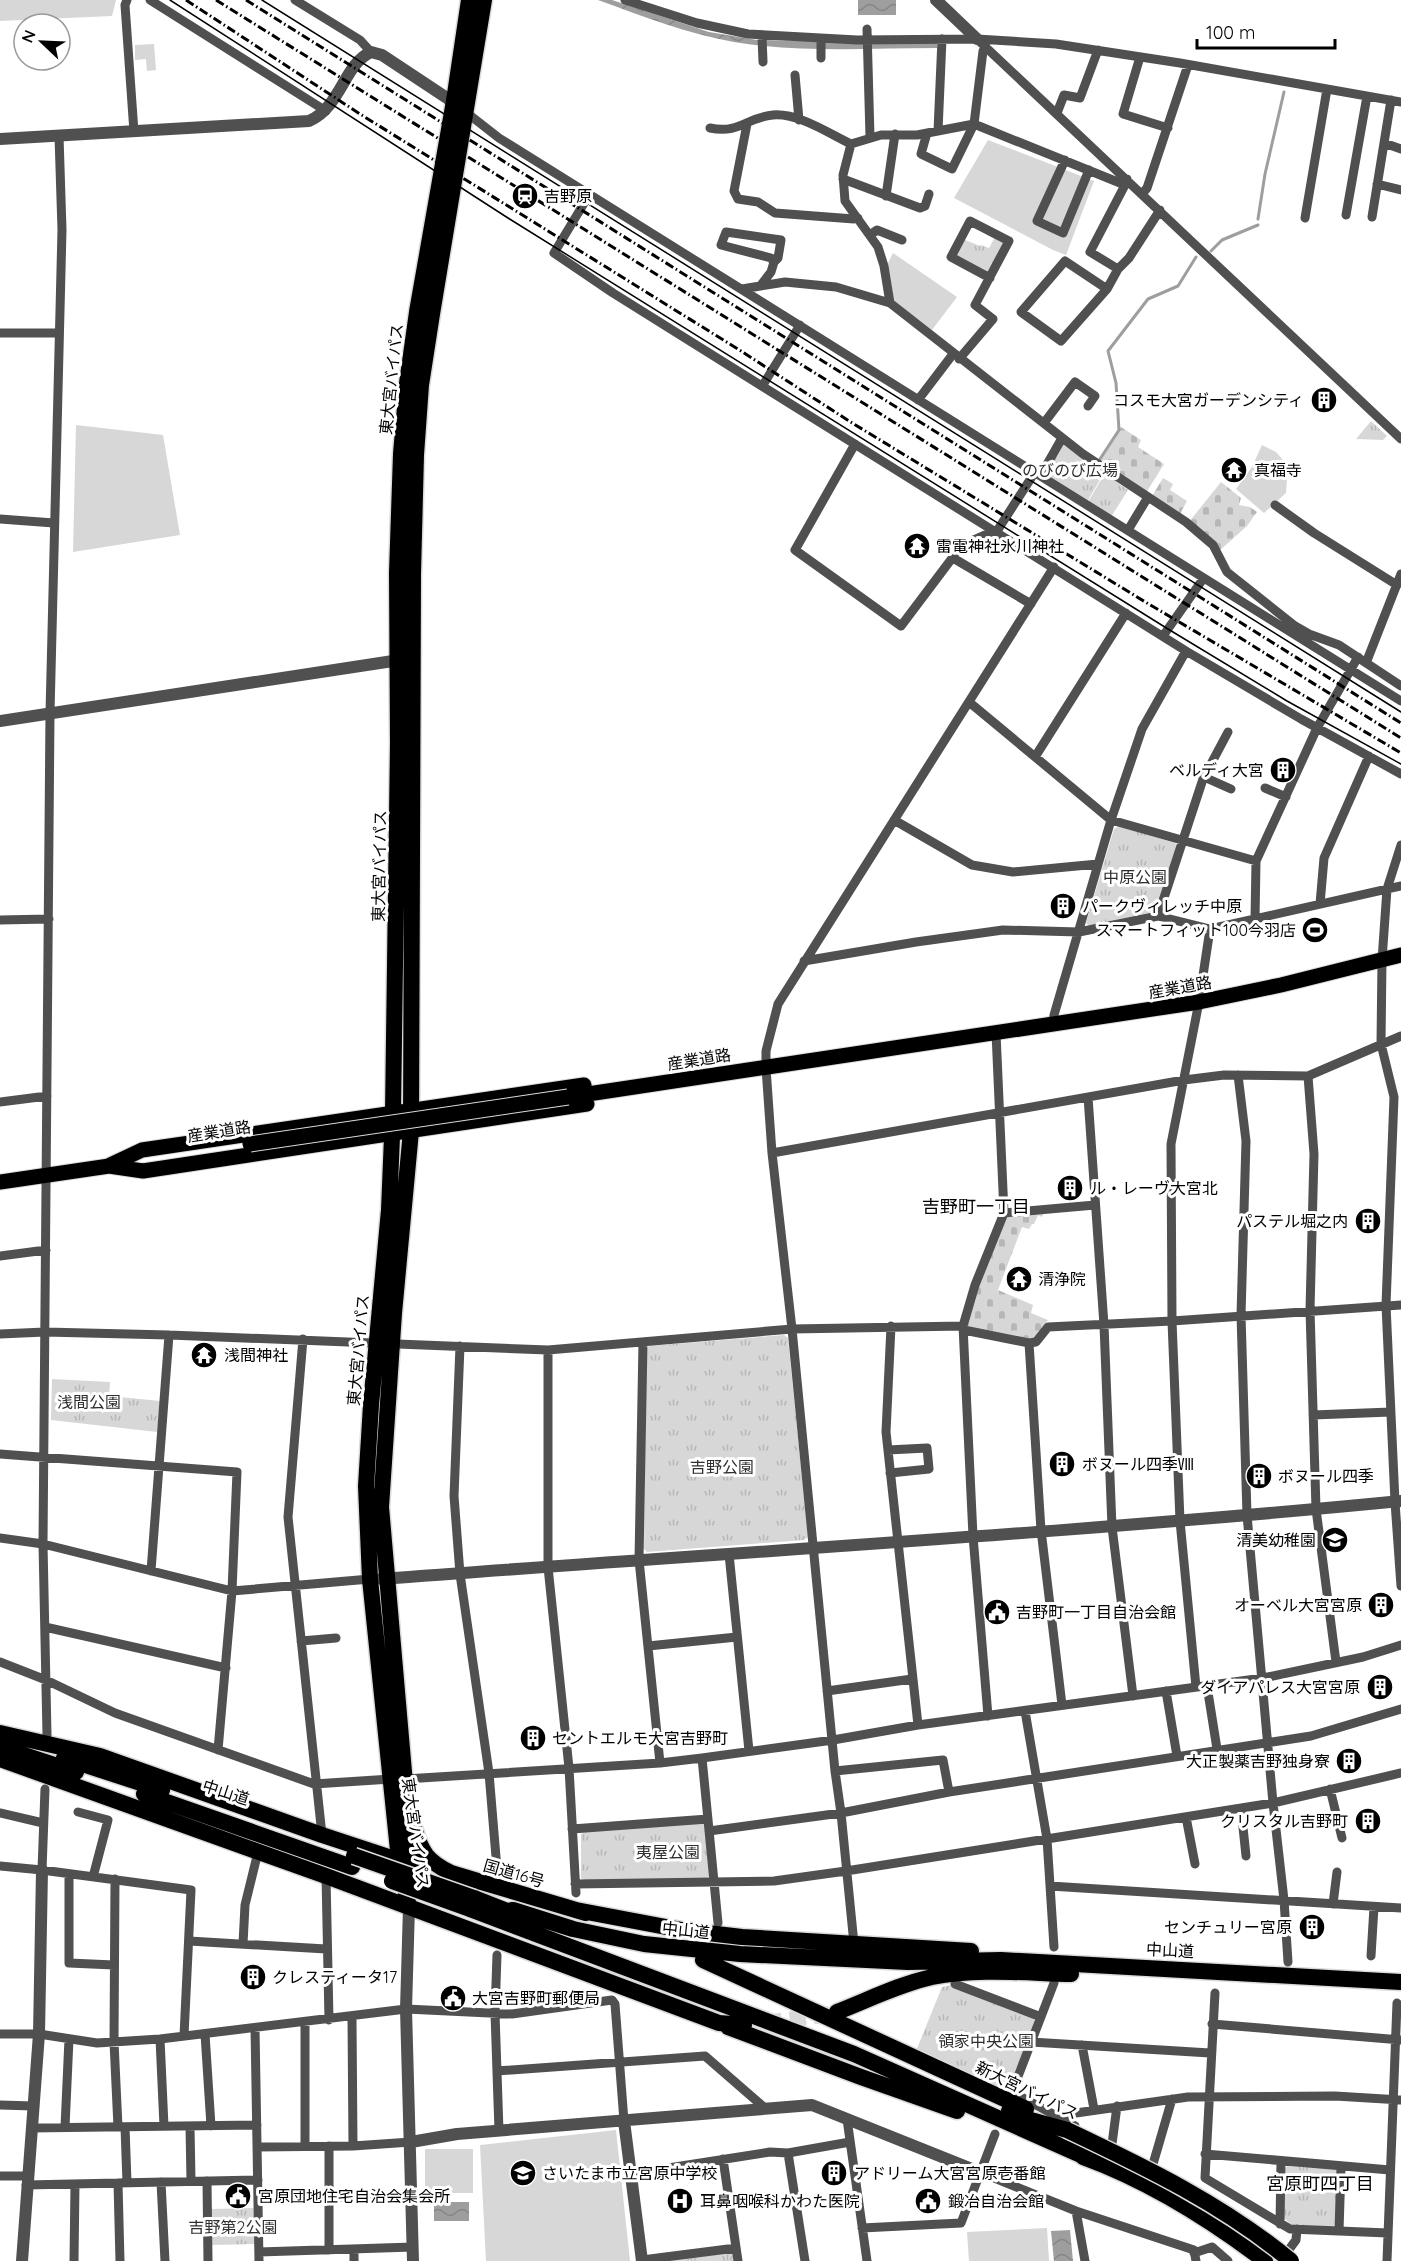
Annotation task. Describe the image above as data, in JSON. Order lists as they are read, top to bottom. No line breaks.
{"streets":{"highway":["東大宮バイパス","中山道","国道16号","新大宮バイパス"],"main road":["産業道路"]},"crossings":[["東大宮バイパス","国道16号"]],"districts":["吉野町一丁目","宮原町四丁目"],"parks":["のびのび広場","中原公園","浅間公園","吉野公園","夷屋公園","領家中央公園","吉野第2公園"],"places":{"station":["吉野原"],"building":["コスモ大宮ガーデンシティ","ベルディ大宮","パークヴィレッチ中原","ル・レーヴ大宮北","パステル堀之内","ボヌール四季Ⅷ","ボヌール四季","オーベル大宮宮原","ダイアパレス大宮宮原","セントエルモ大宮吉野町","大正製薬吉野独身寮","クリスタル吉野町","センチュリー宮原","クレスティータ17","アドリーム大宮宮原壱番館"],"temple":["真福寺","雷電神社氷川神社","清浄院","浅間神社"],"sports":["スマートフィット100今羽店"],"school or university":["清美幼稚園","さいたま市立宮原中学校"],"public building":["吉野町一丁目自治会館","大宮吉野町郵便局","宮原団地住宅自治会集会所","鍛冶自治会館"],"hospital":["耳鼻咽喉科かわた医院"]},"scale_bar":"100 m","north":"top left"}
